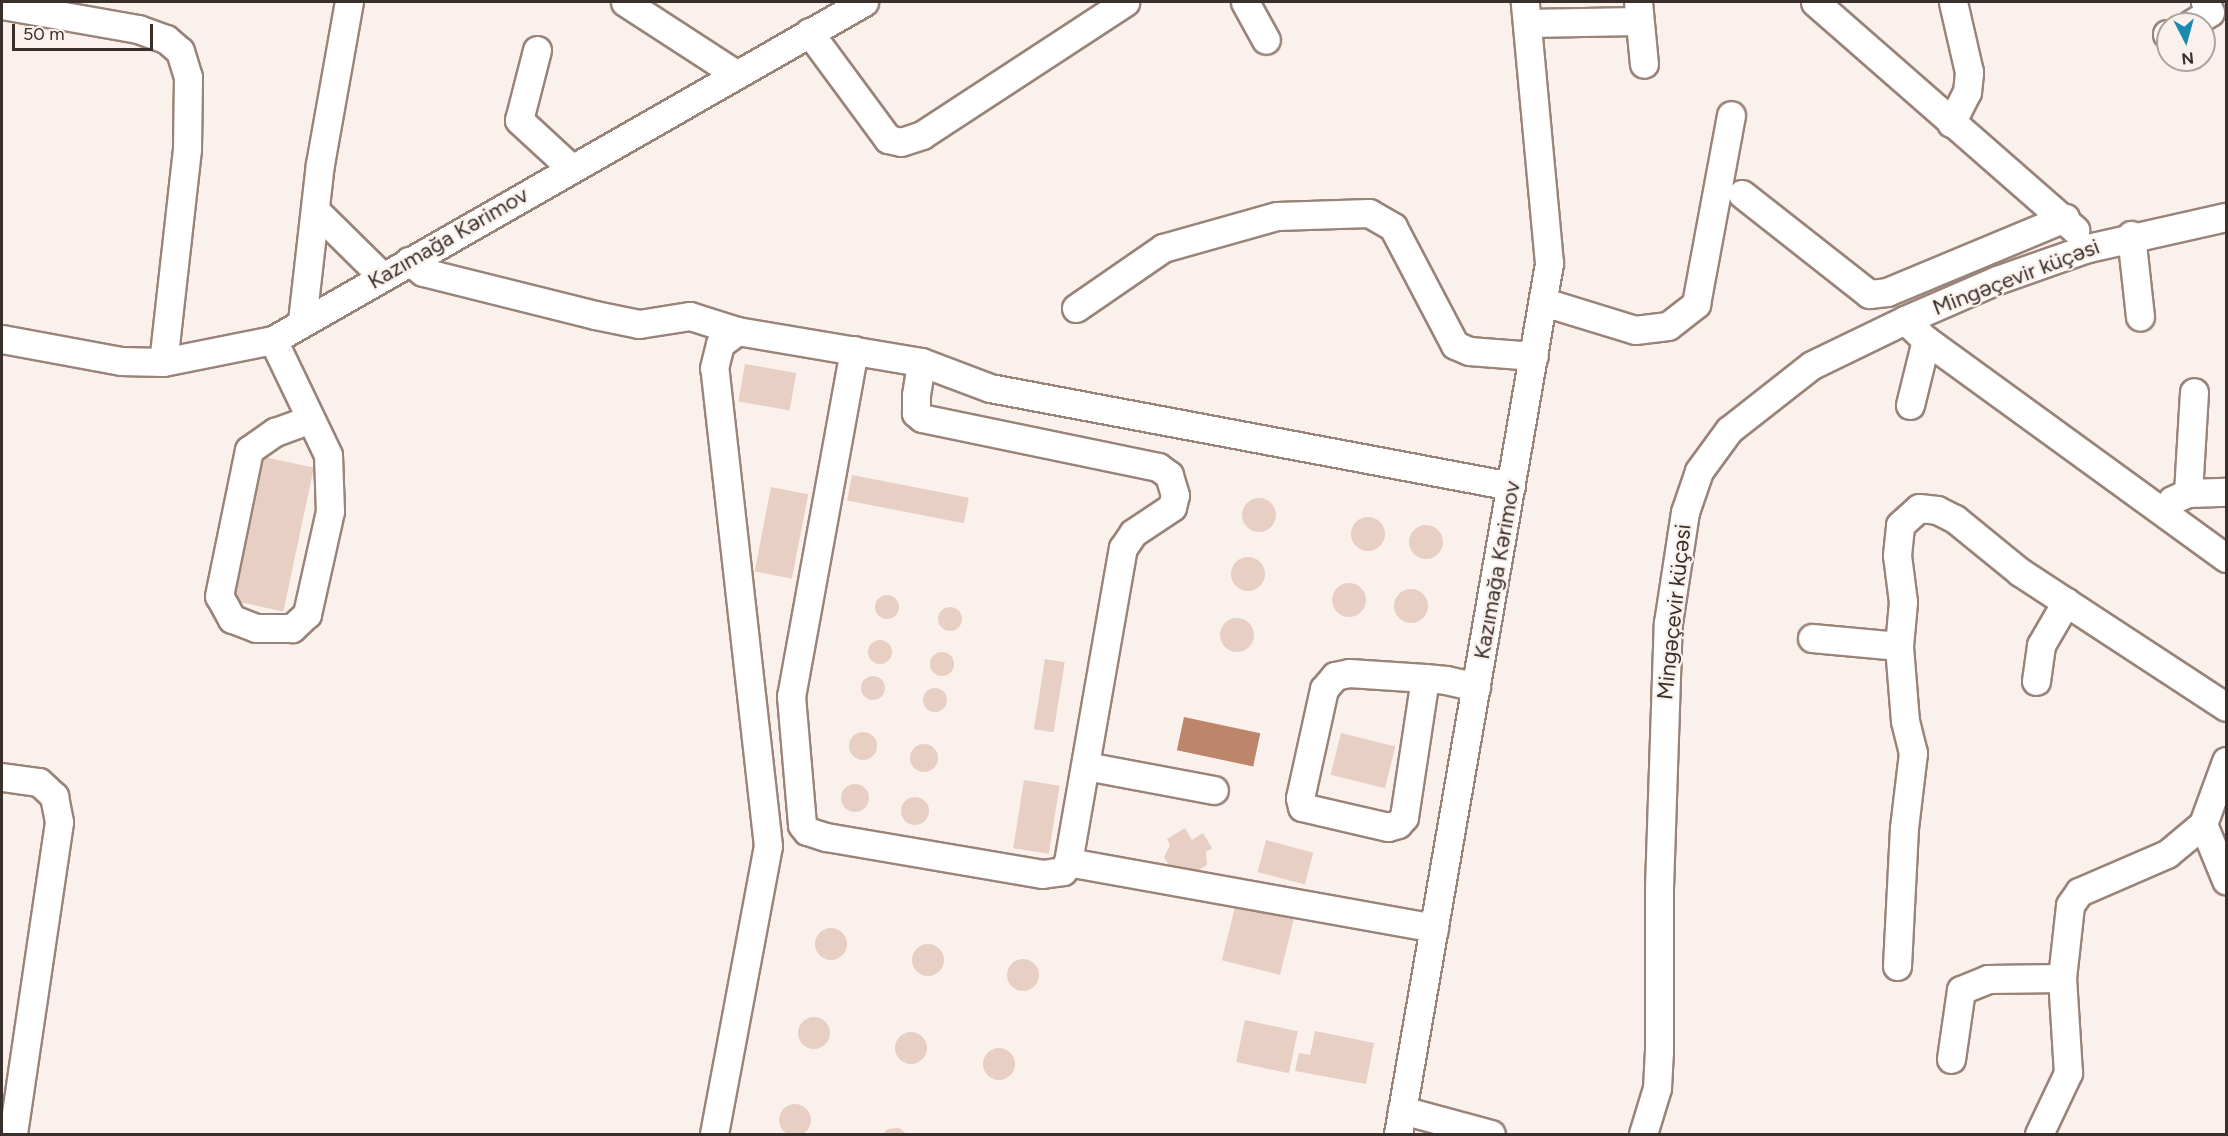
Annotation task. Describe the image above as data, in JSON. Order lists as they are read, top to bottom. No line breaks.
{"streets":{"street":["Kazımağa Kərimov","Mingəçevir küçəsi"]},"scale_bar":"50 m","north":"bottom"}
